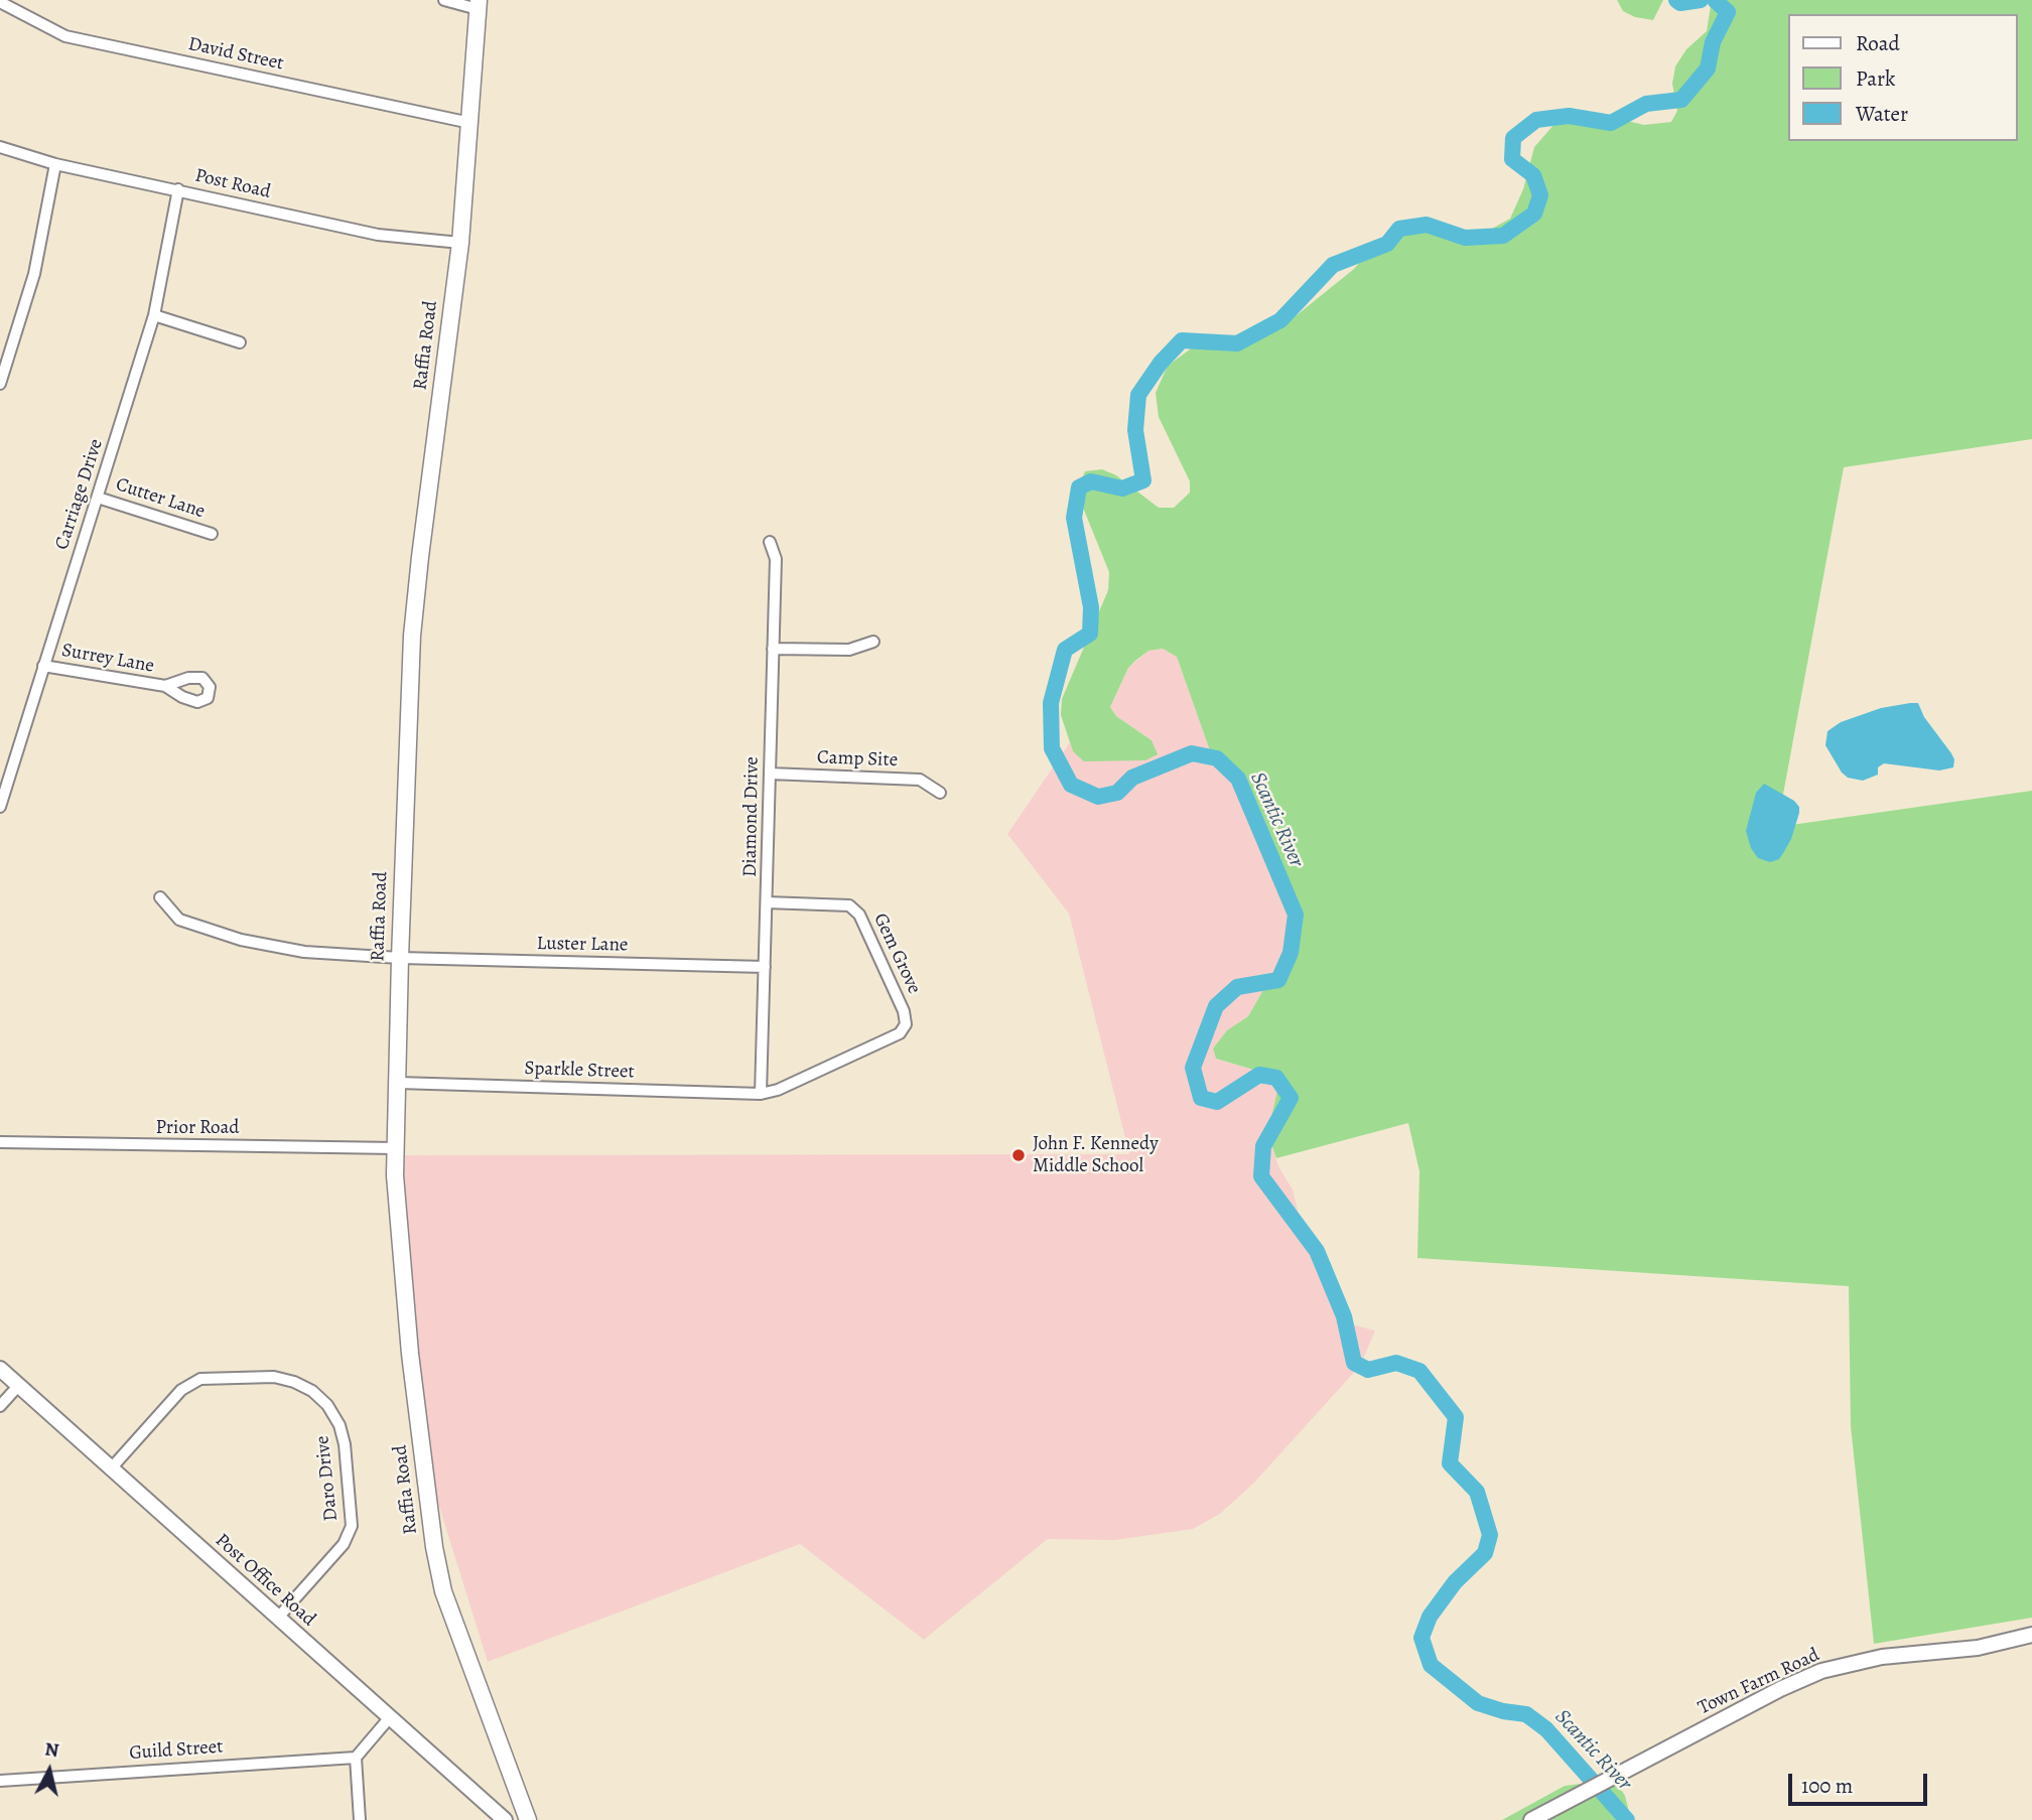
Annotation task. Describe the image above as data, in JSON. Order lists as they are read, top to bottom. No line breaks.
{"streets":{"main road":["Raffia Road"],"street":["David Street","Post Road","Carriage Drive","Cutter Lane","Surrey Lane","Camp Site","Diamond Drive","Luster Lane","Gem Grove","Sparkle Street","Prior Road","Daro Drive","Post Office Road","Town Farm Road","Guild Street"]},"crossings":[["David Street","Raffia Road"],["Post Road","Raffia Road"],["Post Road","Carriage Drive"],["Raffia Road","Luster Lane"],["Raffia Road","Sparkle Street"],["Raffia Road","Prior Road"],["Carriage Drive","Cutter Lane"],["Carriage Drive","Surrey Lane"],["Camp Site","Diamond Drive"],["Diamond Drive","Luster Lane"],["Diamond Drive","Gem Grove"],["Diamond Drive","Sparkle Street"],["Gem Grove","Sparkle Street"],["Daro Drive","Post Office Road"]],"water":["Scantic River"],"places":["John F. Kennedy Middle School"],"legend":["Road","Park","Water"],"scale_bar":"100 m","north":"top"}
